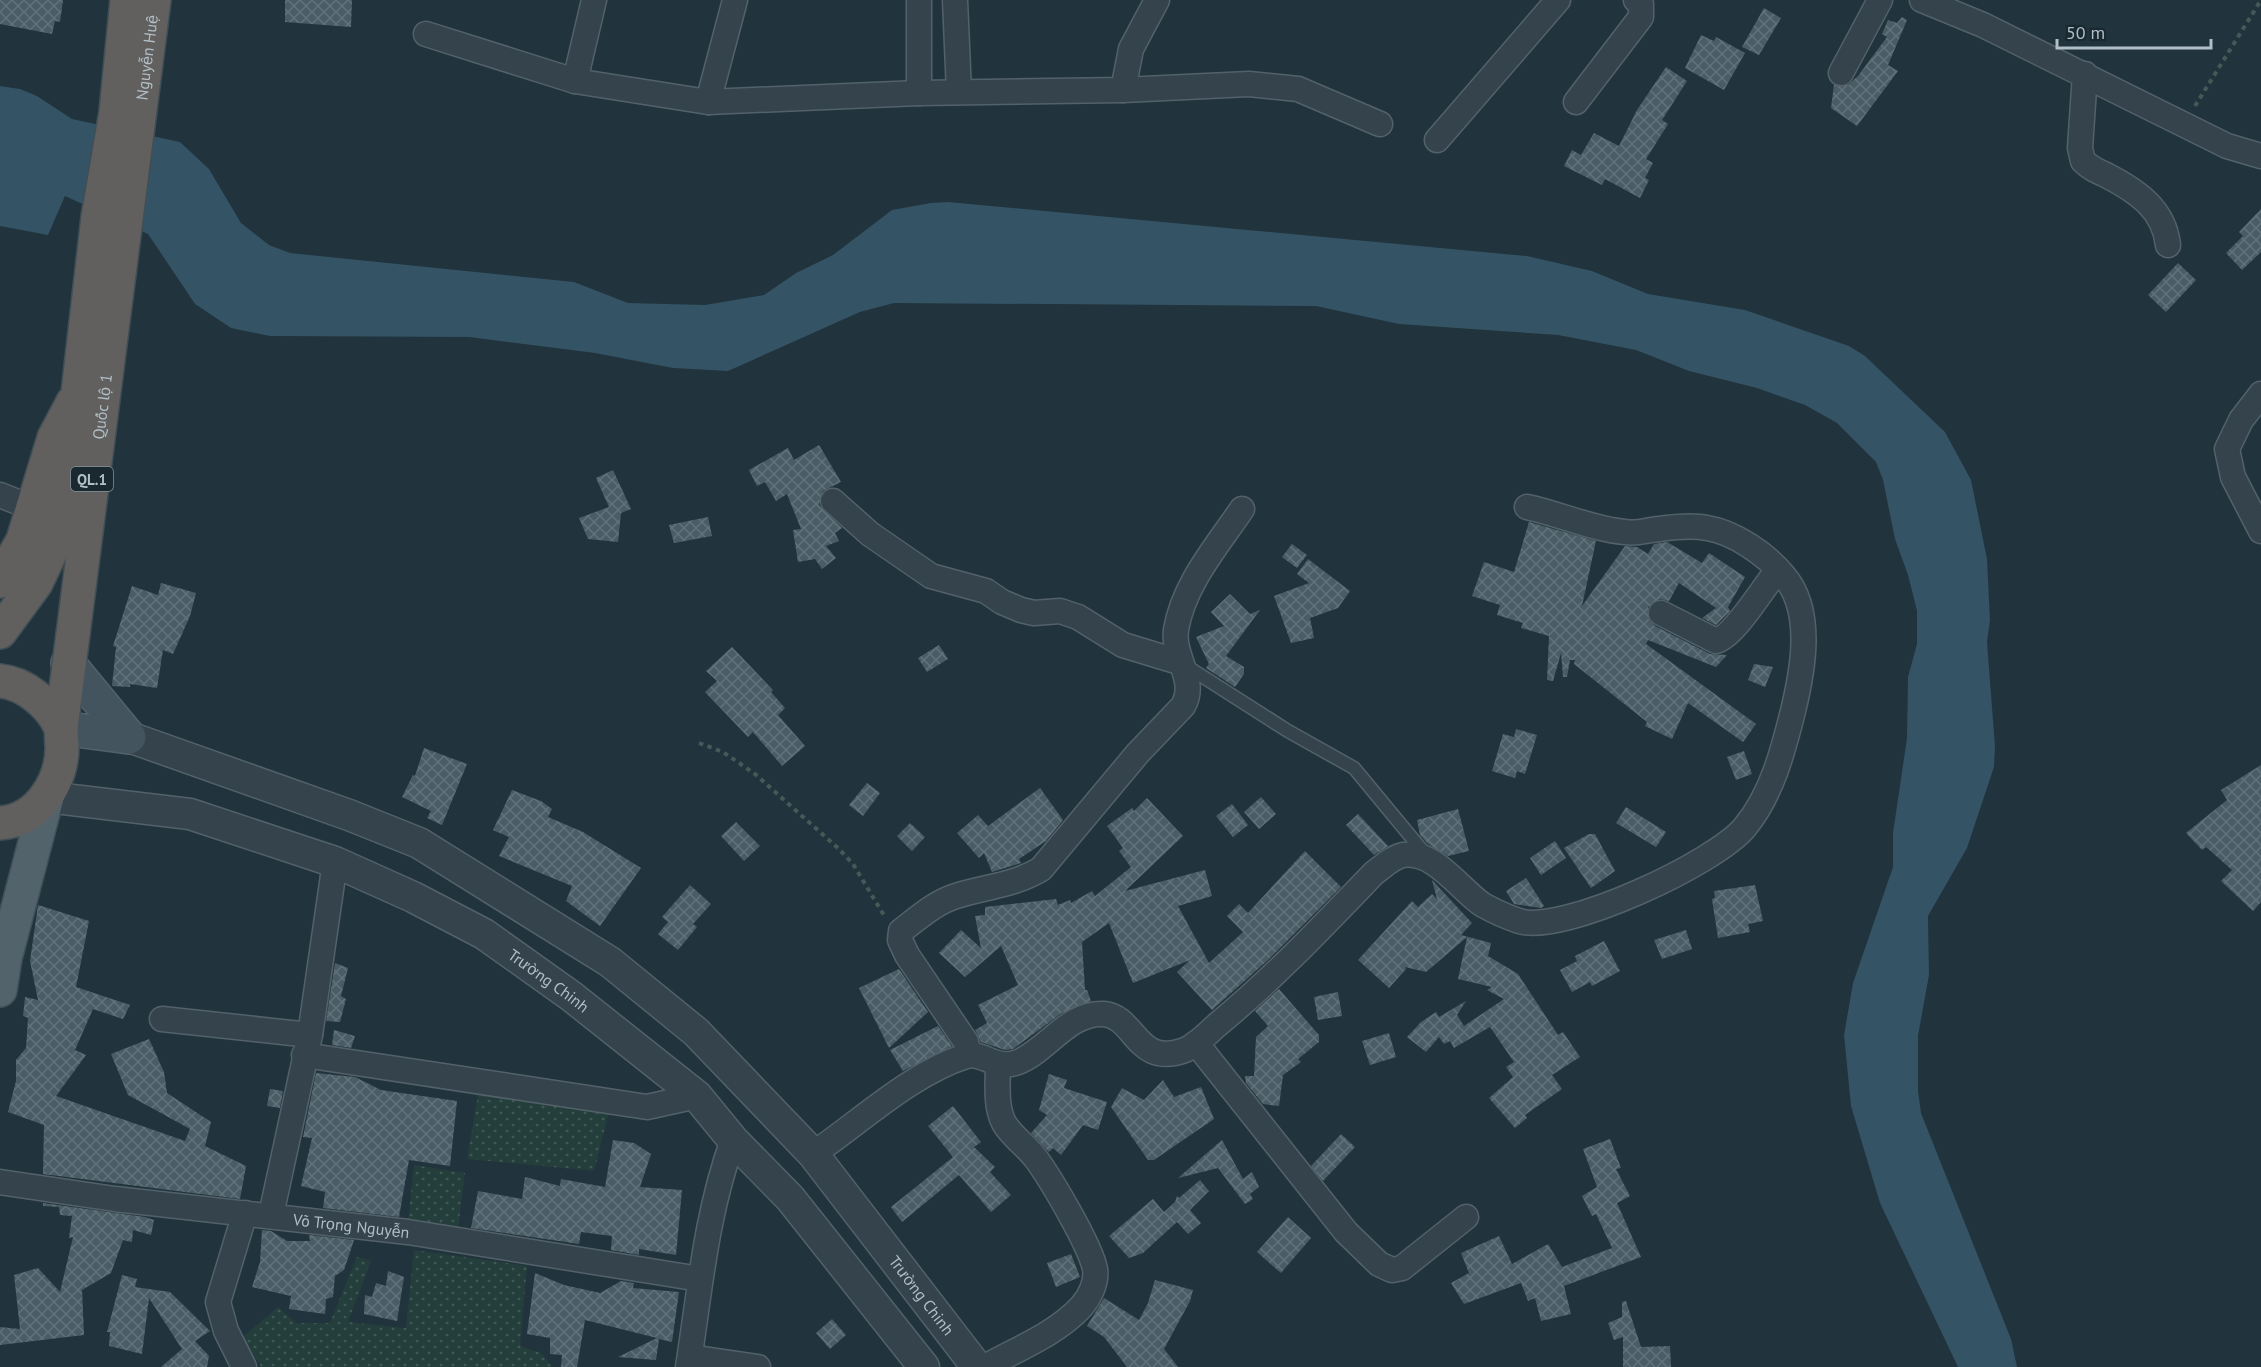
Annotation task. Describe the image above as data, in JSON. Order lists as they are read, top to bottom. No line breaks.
{"streets":{"highway":["Nguyễn Huệ","Quốc lộ 1","QL.1"],"street":["Trường Chinh","Võ Trọng Nguyễn"]},"crossings":[["Nguyễn Huệ","QL.1"],["Quốc lộ 1","QL.1"],["QL.1","Trường Chinh"]],"scale_bar":"50 m"}
